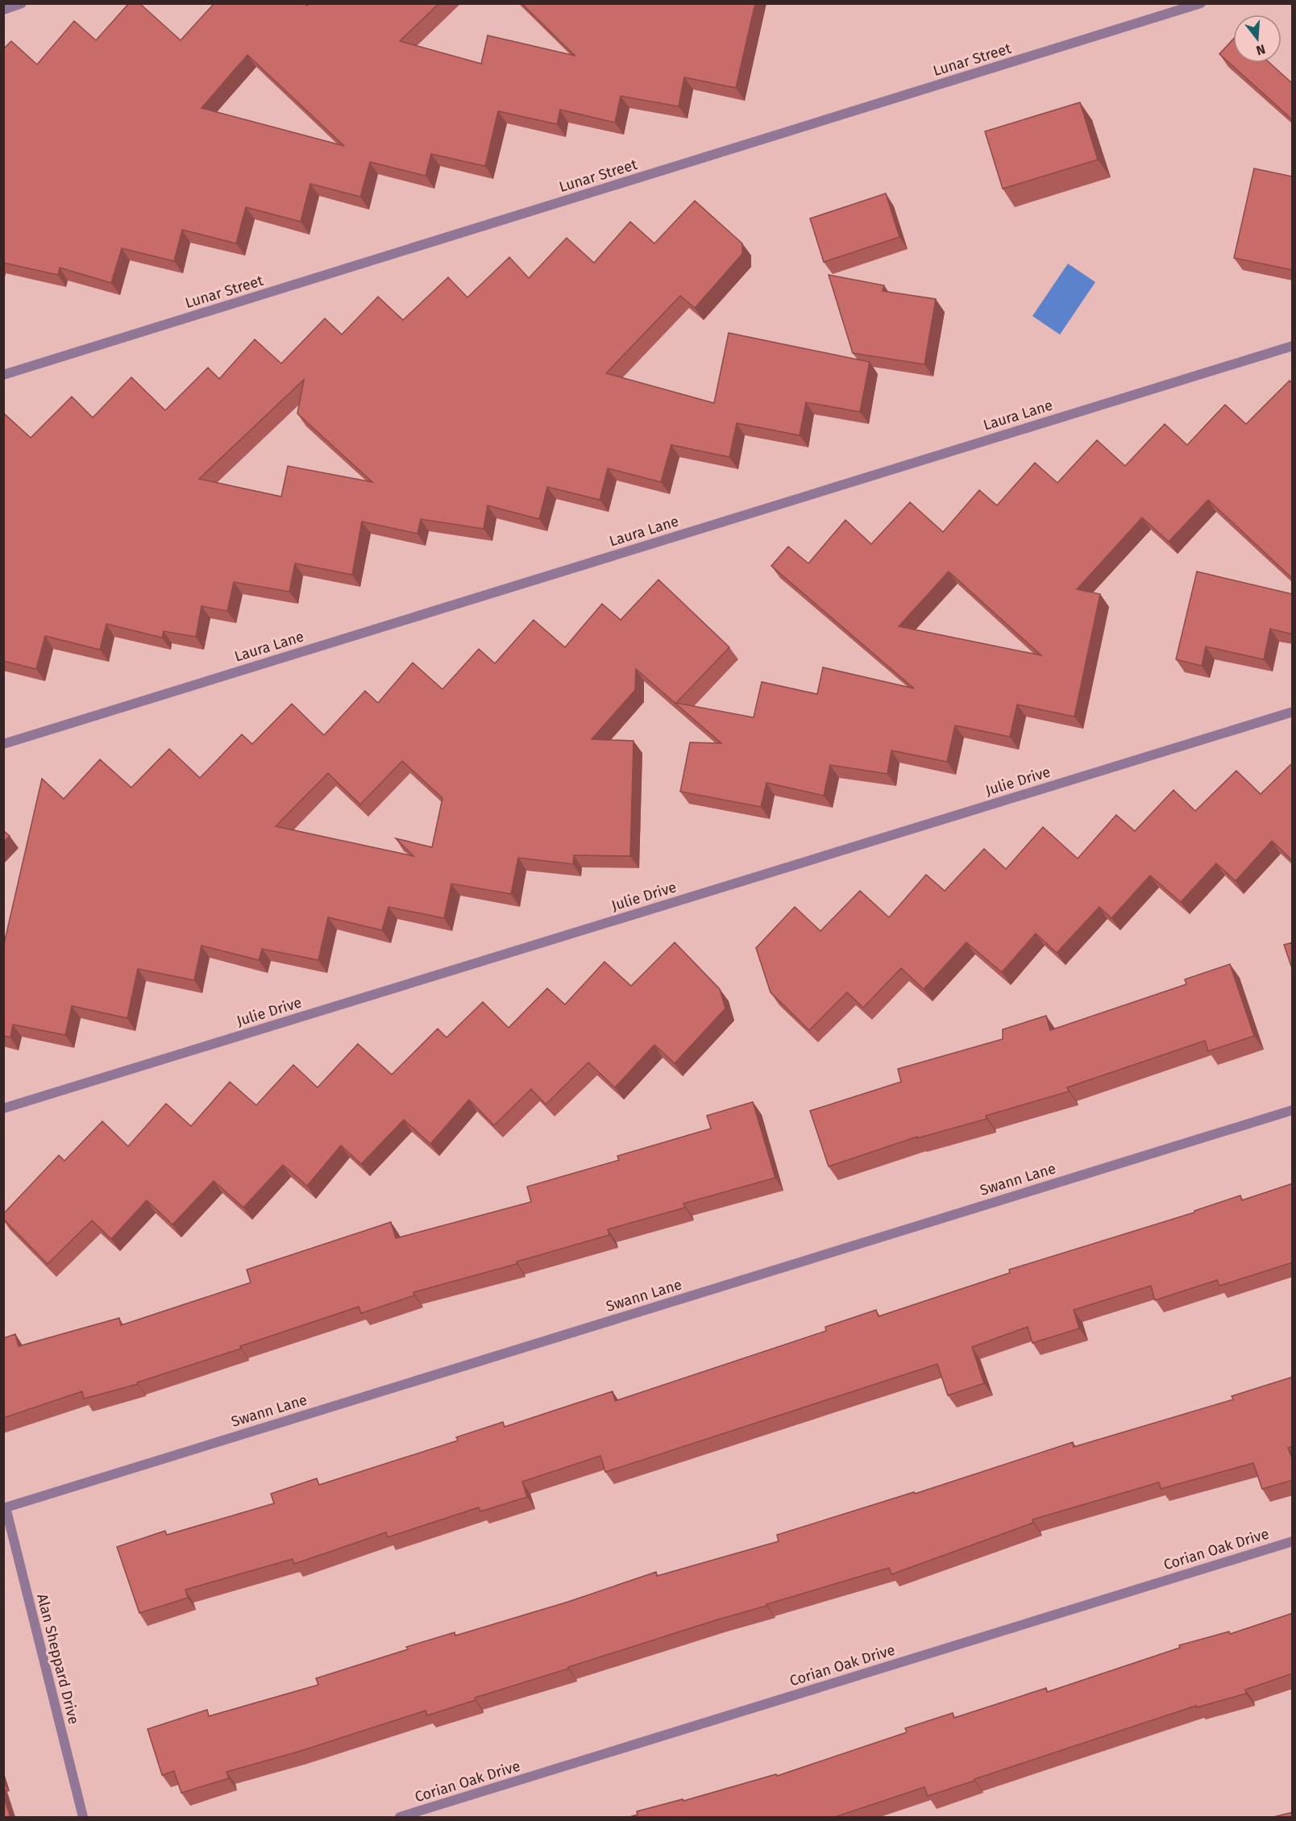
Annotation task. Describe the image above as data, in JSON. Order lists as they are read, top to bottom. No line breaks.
{"streets":{"street":["Lunar Street","Laura Lane","Julie Drive","Swann Lane","Corian Oak Drive","Alan Sheppard Drive"]},"crossings":[["Swann Lane","Alan Sheppard Drive"]],"north":"bottom"}
